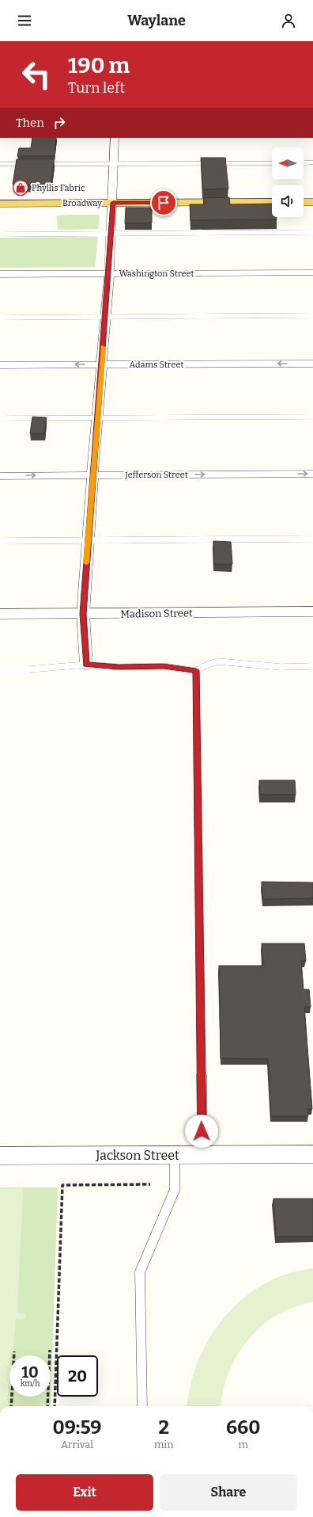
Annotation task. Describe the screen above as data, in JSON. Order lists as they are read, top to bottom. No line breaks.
{"streets":{"main road":["Broadway"],"street":["Washington Street","Adams Street","Jefferson Street","Madison Street","Jackson Street"]},"one_way":["Adams Street","Jefferson Street"],"places":{"shop":["Phyllis Fabric"]},"north":"left","page":{"header":"Waylane","turn":["190 m","Turn left"],"then":"Then","speed":"10 km/h","limit":"20","eta":["09:59","Arrival","2","min","660","m"],"buttons":["Exit","Share"]}}
